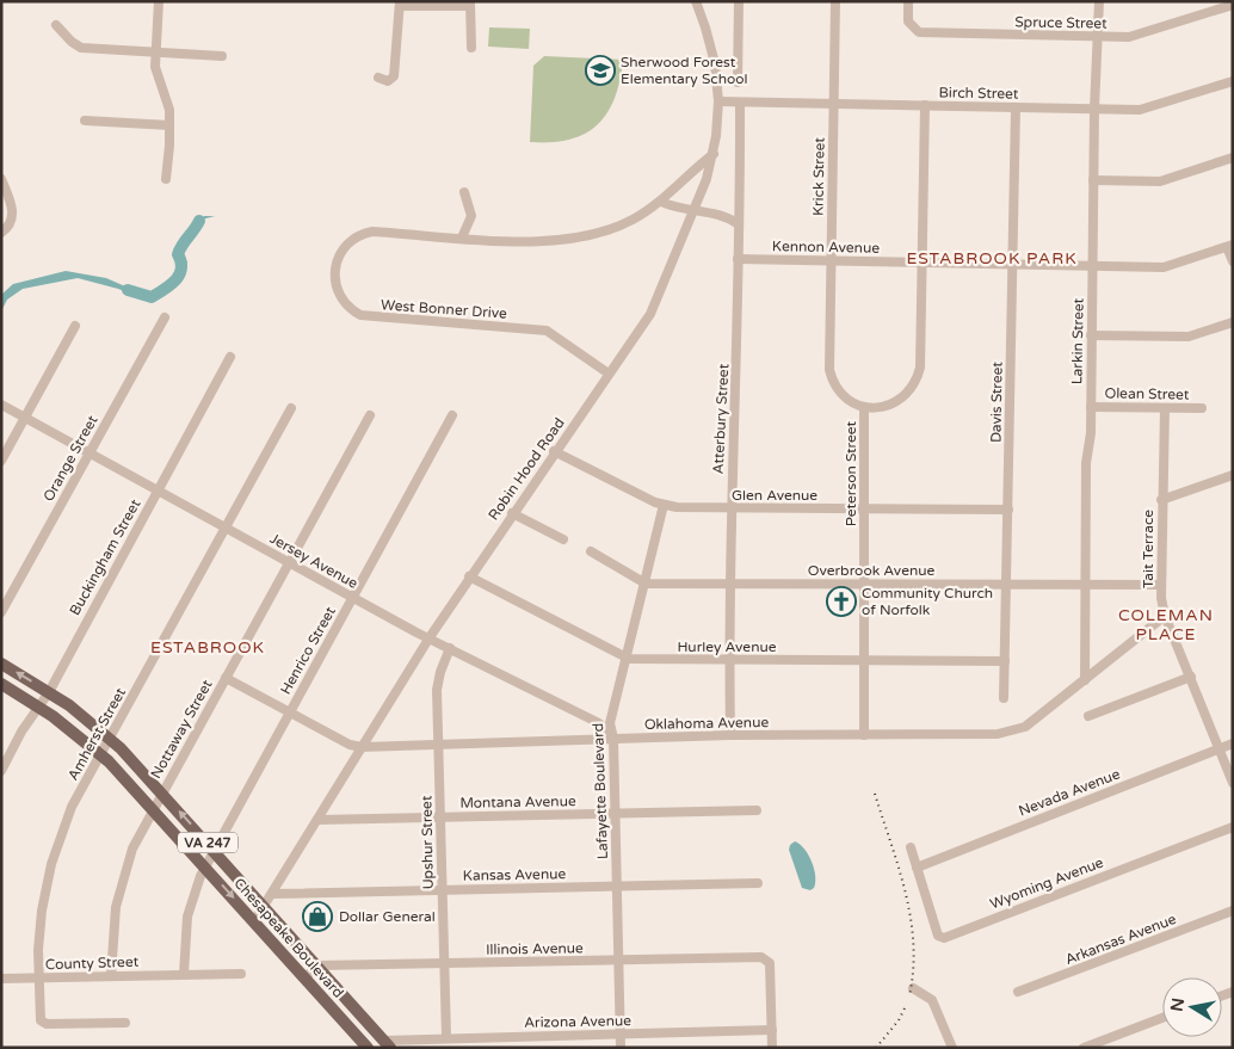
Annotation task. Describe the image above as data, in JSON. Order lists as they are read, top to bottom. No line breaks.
{"streets":{"main road":["VA 247","Chesapeake Boulevard"],"street":["Spruce Street","Birch Street","Krick Street","Kennon Avenue","West Bonner Drive","Larkin Street","Olean Street","Davis Street","Atterbury Street","Orange Street","Robin Hood Road","Peterson Street","Glen Avenue","Tait Terrace","Buckingham Street","Jersey Avenue","Overbrook Avenue","Hurley Avenue","Henrico Street","Oklahoma Avenue","Nottaway Street","Amherst Street","Lafayette Boulevard","Nevada Avenue","Montana Avenue","Upshur Street","Kansas Avenue","Wyoming Avenue","Arkansas Avenue","Illinois Avenue","County Street","Arizona Avenue"]},"crossings":[["Spruce Street","Larkin Street"],["Birch Street","Krick Street"],["Birch Street","Larkin Street"],["Birch Street","Davis Street"],["Birch Street","Atterbury Street"],["Birch Street","Robin Hood Road"],["Birch Street","Peterson Street"],["Krick Street","Kennon Avenue"],["Krick Street","Peterson Street"],["Kennon Avenue","Larkin Street"],["Kennon Avenue","Davis Street"],["Kennon Avenue","Atterbury Street"],["Kennon Avenue","Peterson Street"],["West Bonner Drive","Robin Hood Road"],["Larkin Street","Olean Street"],["Larkin Street","Overbrook Avenue"],["Larkin Street","Oklahoma Avenue"],["Olean Street","Tait Terrace"],["Davis Street","Glen Avenue"],["Davis Street","Overbrook Avenue"],["Davis Street","Hurley Avenue"],["Atterbury Street","Glen Avenue"],["Atterbury Street","Overbrook Avenue"],["Atterbury Street","Hurley Avenue"],["Atterbury Street","Oklahoma Avenue"],["Orange Street","Jersey Avenue"],["Robin Hood Road","Glen Avenue"],["Robin Hood Road","Jersey Avenue"],["Robin Hood Road","Hurley Avenue"],["Robin Hood Road","Oklahoma Avenue"],["Robin Hood Road","Montana Avenue"],["Robin Hood Road","Kansas Avenue"],["Robin Hood Road","Chesapeake Boulevard"],["Peterson Street","Glen Avenue"],["Peterson Street","Overbrook Avenue"],["Peterson Street","Hurley Avenue"],["Peterson Street","Oklahoma Avenue"],["Glen Avenue","Lafayette Boulevard"],["Tait Terrace","Overbrook Avenue"],["Tait Terrace","Oklahoma Avenue"],["Tait Terrace","Nevada Avenue"],["Buckingham Street","Jersey Avenue"],["Buckingham Street","Chesapeake Boulevard"],["Jersey Avenue","Henrico Street"],["Jersey Avenue","Oklahoma Avenue"],["Jersey Avenue","Nottaway Street"],["Jersey Avenue","Amherst Street"],["Jersey Avenue","Lafayette Boulevard"],["Jersey Avenue","Upshur Street"],["Overbrook Avenue","Lafayette Boulevard"],["Hurley Avenue","Lafayette Boulevard"],["Henrico Street","Oklahoma Avenue"],["Henrico Street","Chesapeake Boulevard"],["Oklahoma Avenue","Nottaway Street"],["Oklahoma Avenue","Lafayette Boulevard"],["Oklahoma Avenue","Upshur Street"],["Nottaway Street","Chesapeake Boulevard"],["Nottaway Street","County Street"],["Amherst Street","Chesapeake Boulevard"],["Amherst Street","County Street"],["Lafayette Boulevard","Montana Avenue"],["Lafayette Boulevard","Kansas Avenue"],["Lafayette Boulevard","Illinois Avenue"],["Lafayette Boulevard","Arizona Avenue"],["Nevada Avenue","Wyoming Avenue"],["Montana Avenue","Upshur Street"],["Upshur Street","Kansas Avenue"],["Upshur Street","Illinois Avenue"],["Upshur Street","Arizona Avenue"],["Chesapeake Boulevard","Illinois Avenue"],["Chesapeake Boulevard","Arizona Avenue"],["Illinois Avenue","Arizona Avenue"]],"districts":["ESTABROOK PARK","COLEMAN PLACE","ESTABROOK"],"places":{"school or university":["Sherwood Forest Elementary School"],"church":["Community Church of Norfolk"],"shop":["Dollar General"]},"north":"left"}
